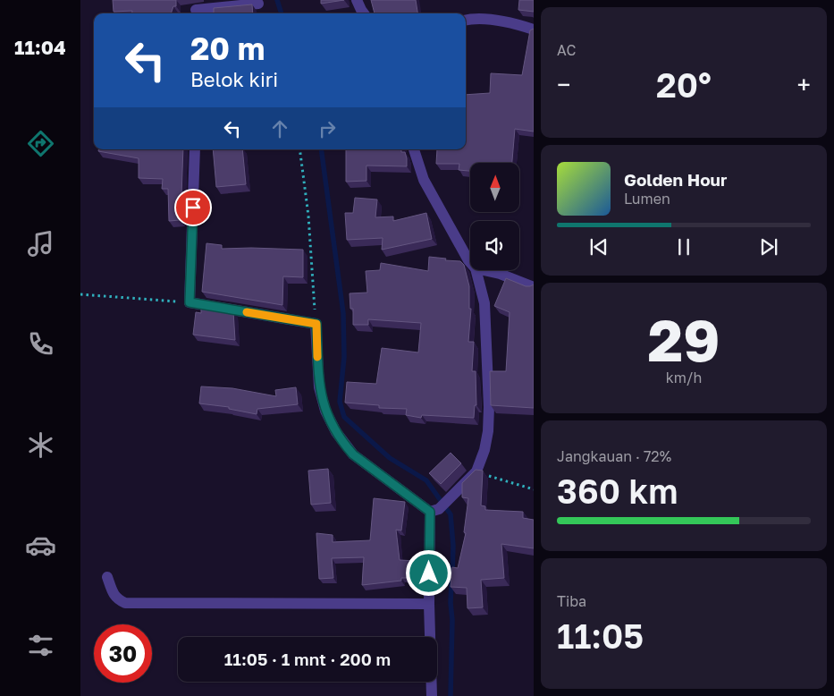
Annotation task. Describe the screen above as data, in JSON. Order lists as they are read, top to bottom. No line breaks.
{"north":"top","page":{"tabs":"11:04","tile":["AC",["29","km/h"],["Jangkauan · 72%","360 km"],["Tiba","11:05"]],"turn":["20 m","Belok kiri"],"heat":["−","20°","+"],"song":["Golden Hour","Lumen"],"limit":"30","trip":"11:05 · 1 mnt · 200 m"}}
